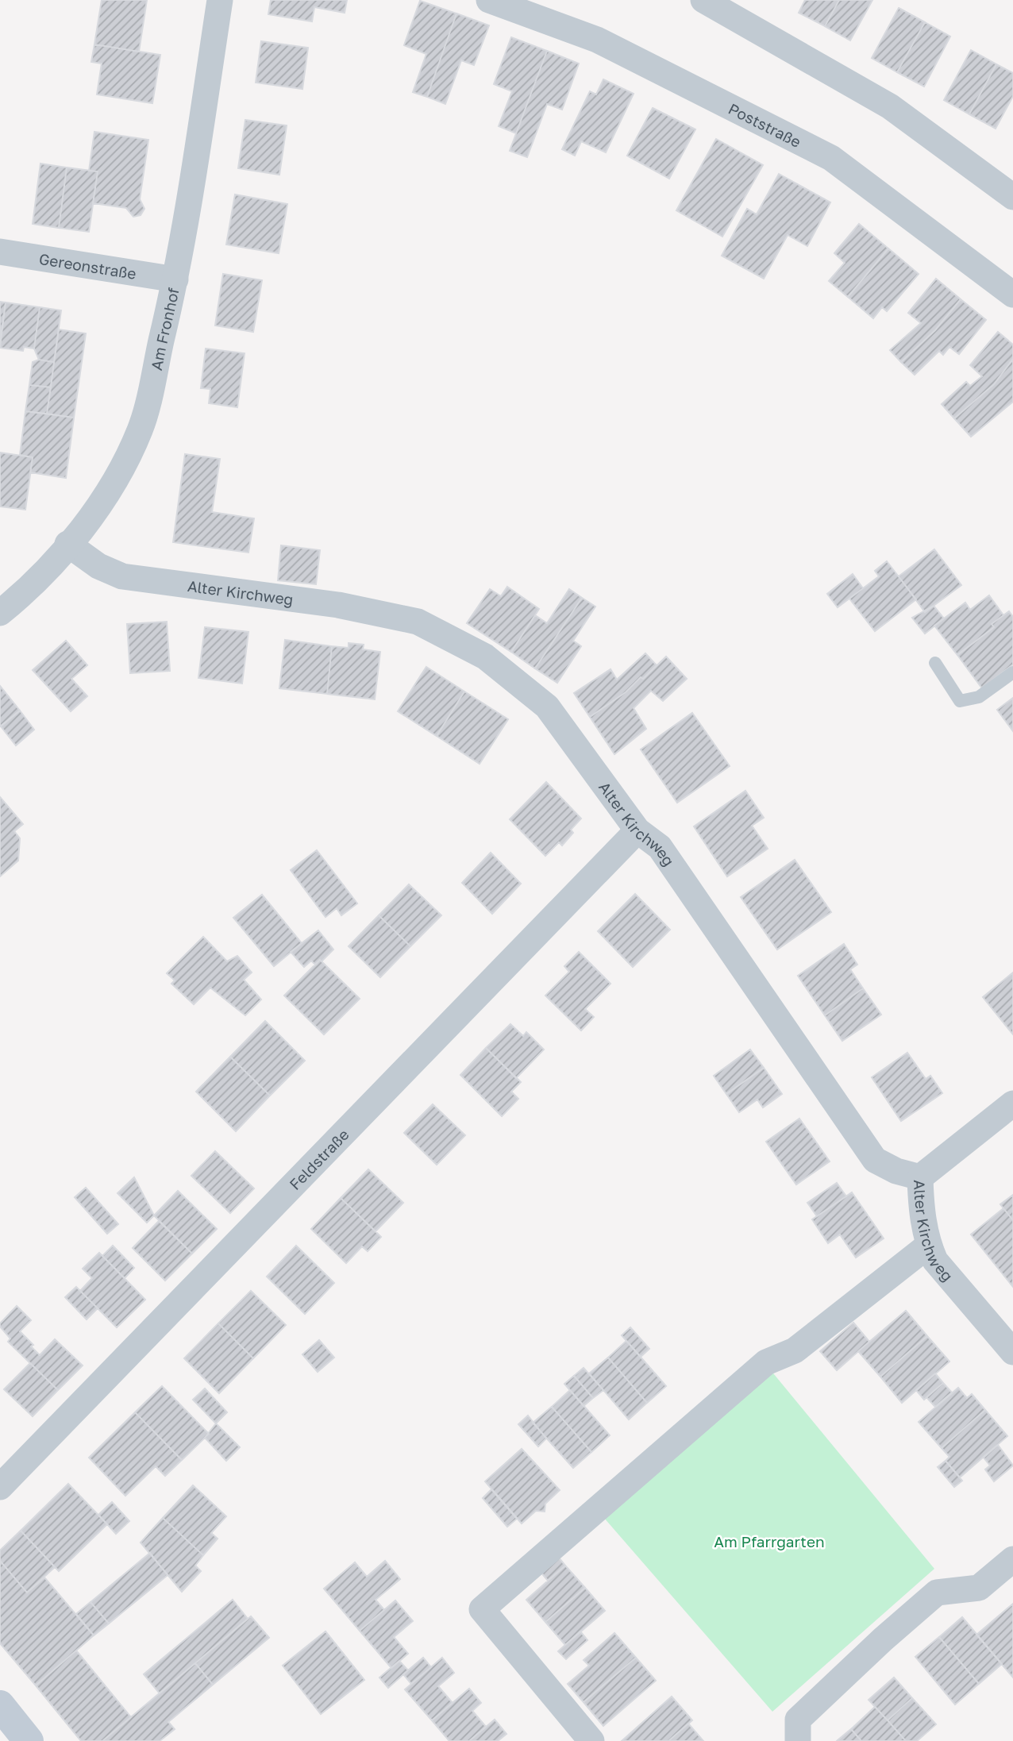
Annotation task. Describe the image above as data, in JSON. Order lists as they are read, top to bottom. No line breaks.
{"streets":{"street":["Poststraße","Gereonstraße","Am Fronhof","Alter Kirchweg","Feldstraße"]},"crossings":[["Gereonstraße","Am Fronhof"],["Am Fronhof","Alter Kirchweg"],["Alter Kirchweg","Feldstraße"]],"parks":["Am Pfarrgarten"]}
